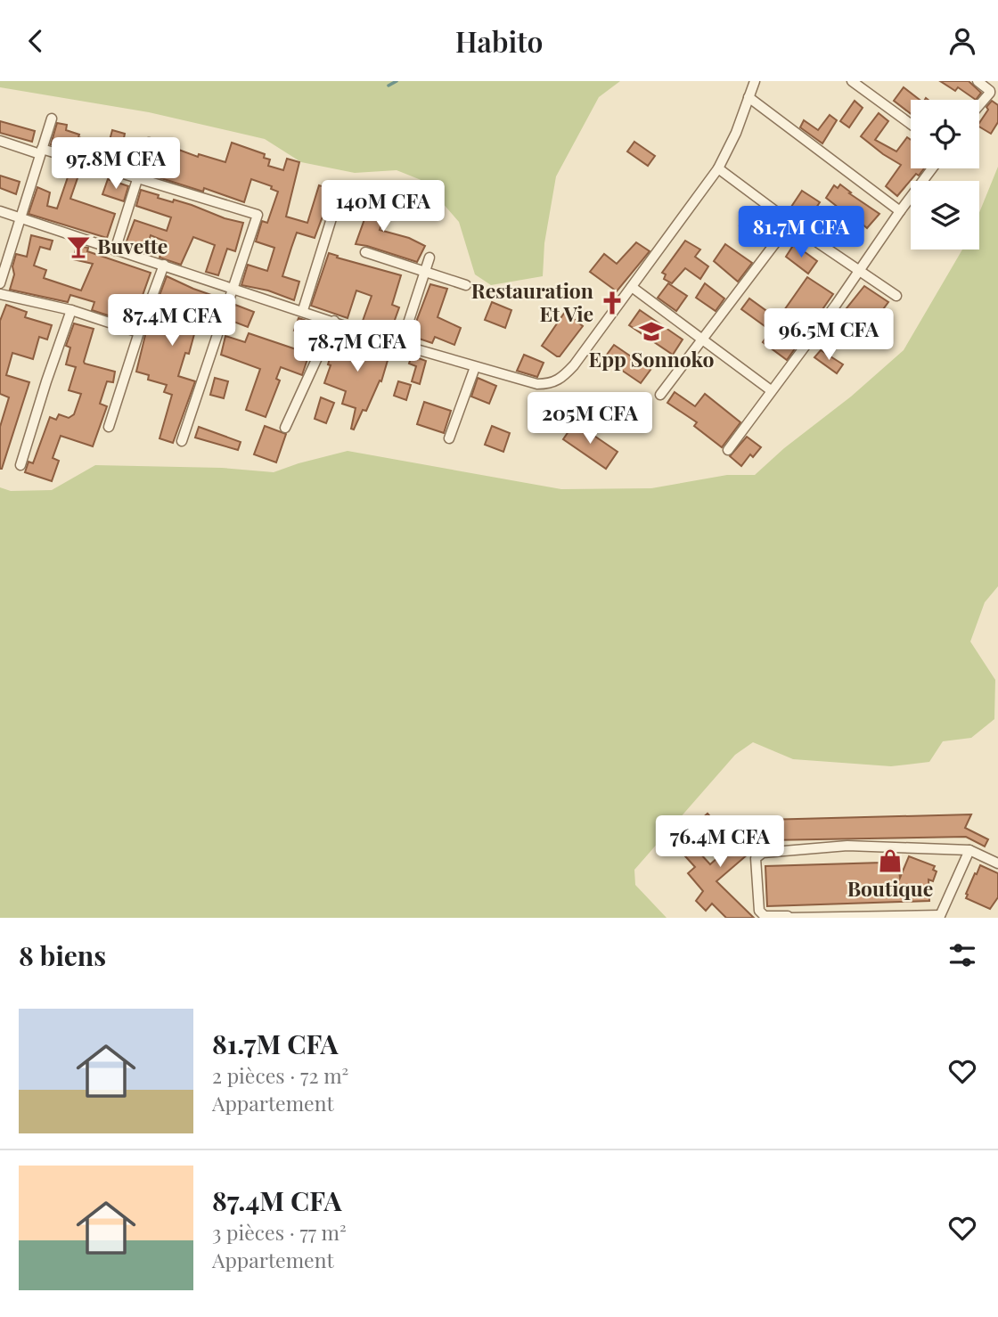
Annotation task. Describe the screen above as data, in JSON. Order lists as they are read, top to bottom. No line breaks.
{"places":{"bar":["Buvette"],"church":["Restauration Et Vie"],"school or university":["Epp Sonnoko"],"shop":["Boutique"]},"page":{"header":"Habito","price":["97.8M CFA","140M CFA","81.7M CFA","87.4M CFA","96.5M CFA","78.7M CFA","205M CFA","76.4M CFA"],"heading":"8 biens","list":[{"name":"81.7M CFA","note":"2 pièces · 72 m² · Appartement"},{"name":"87.4M CFA","note":"3 pièces · 77 m² · Appartement"}]}}
